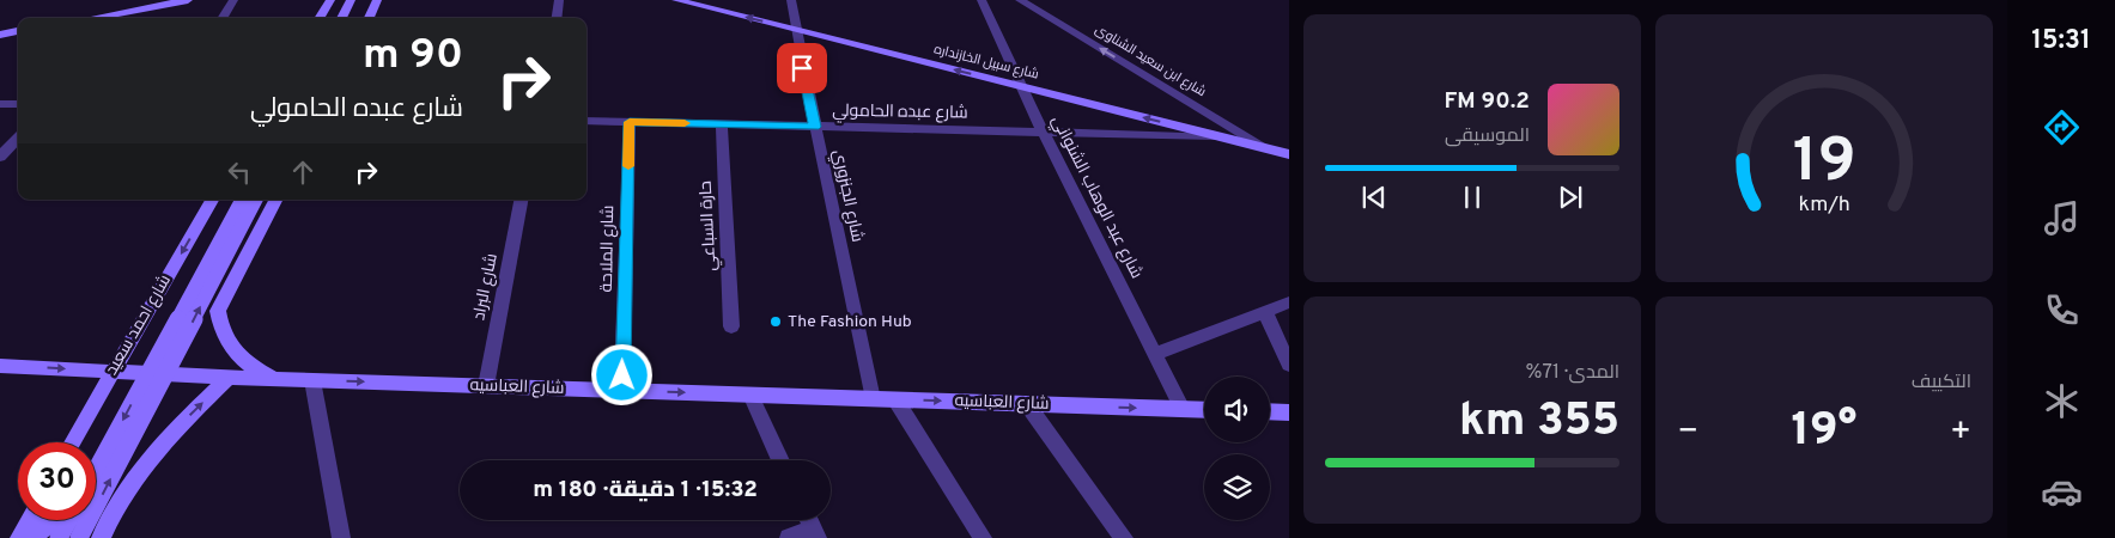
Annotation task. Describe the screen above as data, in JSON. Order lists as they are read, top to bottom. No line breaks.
{"streets":{"main road":["شارع سبيل الخازنداره","شارع احمد سعيد","شارع العباسيه"],"street":["شارع ابن سعيد الشناوى","شارع عبده الحامولي","شارع الجنزوري","شارع عبد الوهاب الشنواني","حارة السباعي","شارع الملاحة","شارع البراد"]},"crossings":[["شارع ابن سعيد الشناوى","شارع سبيل الخازنداره"],["شارع سبيل الخازنداره","شارع عبده الحامولي"],["شارع سبيل الخازنداره","شارع الجنزوري"],["شارع سبيل الخازنداره","شارع عبد الوهاب الشنواني"],["شارع عبده الحامولي","شارع الجنزوري"],["شارع عبده الحامولي","شارع عبد الوهاب الشنواني"],["شارع عبده الحامولي","حارة السباعي"],["شارع عبده الحامولي","شارع الملاحة"],["شارع الجنزوري","شارع العباسيه"],["شارع عبد الوهاب الشنواني","شارع العباسيه"],["شارع البراد","شارع العباسيه"],["شارع احمد سعيد","شارع العباسيه"]],"one_way":["شارع ابن سعيد الشناوى","شارع سبيل الخازنداره","شارع العباسيه"],"places":["The Fashion Hub"],"page":{"tabs":"15:31","turn":["90 m","شارع عبده الحامولي"],"song":["90.2 FM","الموسيقى"],"tile":["التكييف",["المدى · 71%","355 km"]],"heat":["−","19°","+"],"limit":"30","trip":"15:32 · 1 دقيقة · 180 m","gauge":["19","km/h"]}}
